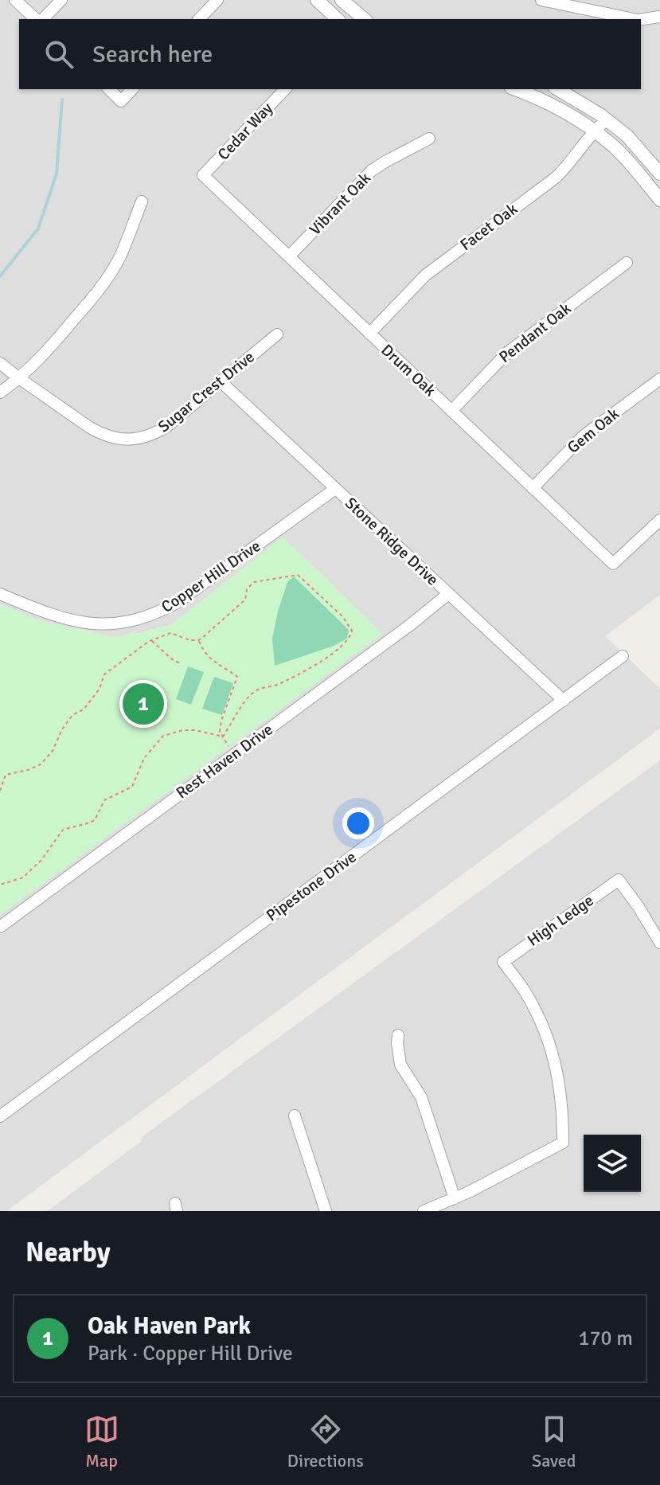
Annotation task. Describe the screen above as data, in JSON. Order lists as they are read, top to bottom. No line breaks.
{"streets":{"street":["Cedar Way","Vibrant Oak","Facet Oak","Pendant Oak","Drum Oak","Sugar Crest Drive","Gem Oak","Stone Ridge Drive","Copper Hill Drive","Rest Haven Drive","Pipestone Drive","High Ledge"]},"crossings":[["Cedar Way","Drum Oak"],["Vibrant Oak","Drum Oak"],["Facet Oak","Drum Oak"],["Pendant Oak","Drum Oak"],["Drum Oak","Gem Oak"],["Sugar Crest Drive","Stone Ridge Drive"],["Stone Ridge Drive","Copper Hill Drive"],["Stone Ridge Drive","Rest Haven Drive"],["Stone Ridge Drive","Pipestone Drive"]],"page":{"search":"Search here","pins":"1","heading":"Nearby","list":[{"mark":"1","name":"Oak Haven Park","note":"Park · Copper Hill Drive","value":"170 m"}],"nav":["Map","Directions","Saved"]}}
